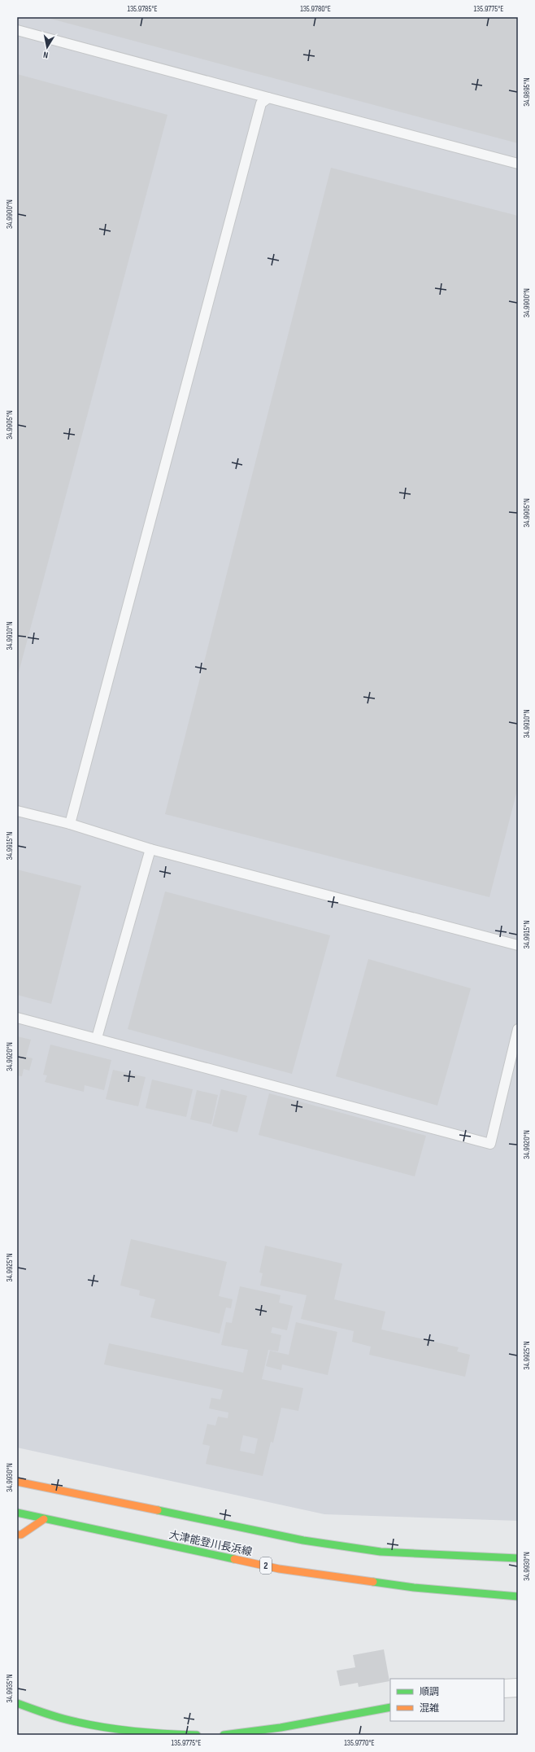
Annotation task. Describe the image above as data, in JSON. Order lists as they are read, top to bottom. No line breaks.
{"streets":{"main road":["大津能登川長浜線","2"]},"legend":["順調","混雑"],"north":"bottom","coordinates":["135.9785°E","135.9780°E","135.9775°E","34.9895°N","34.9900°N","34.9905°N","34.9910°N","34.9915°N","34.9920°N","34.9925°N","34.9930°N","34.9935°N","135.9770°E"]}
